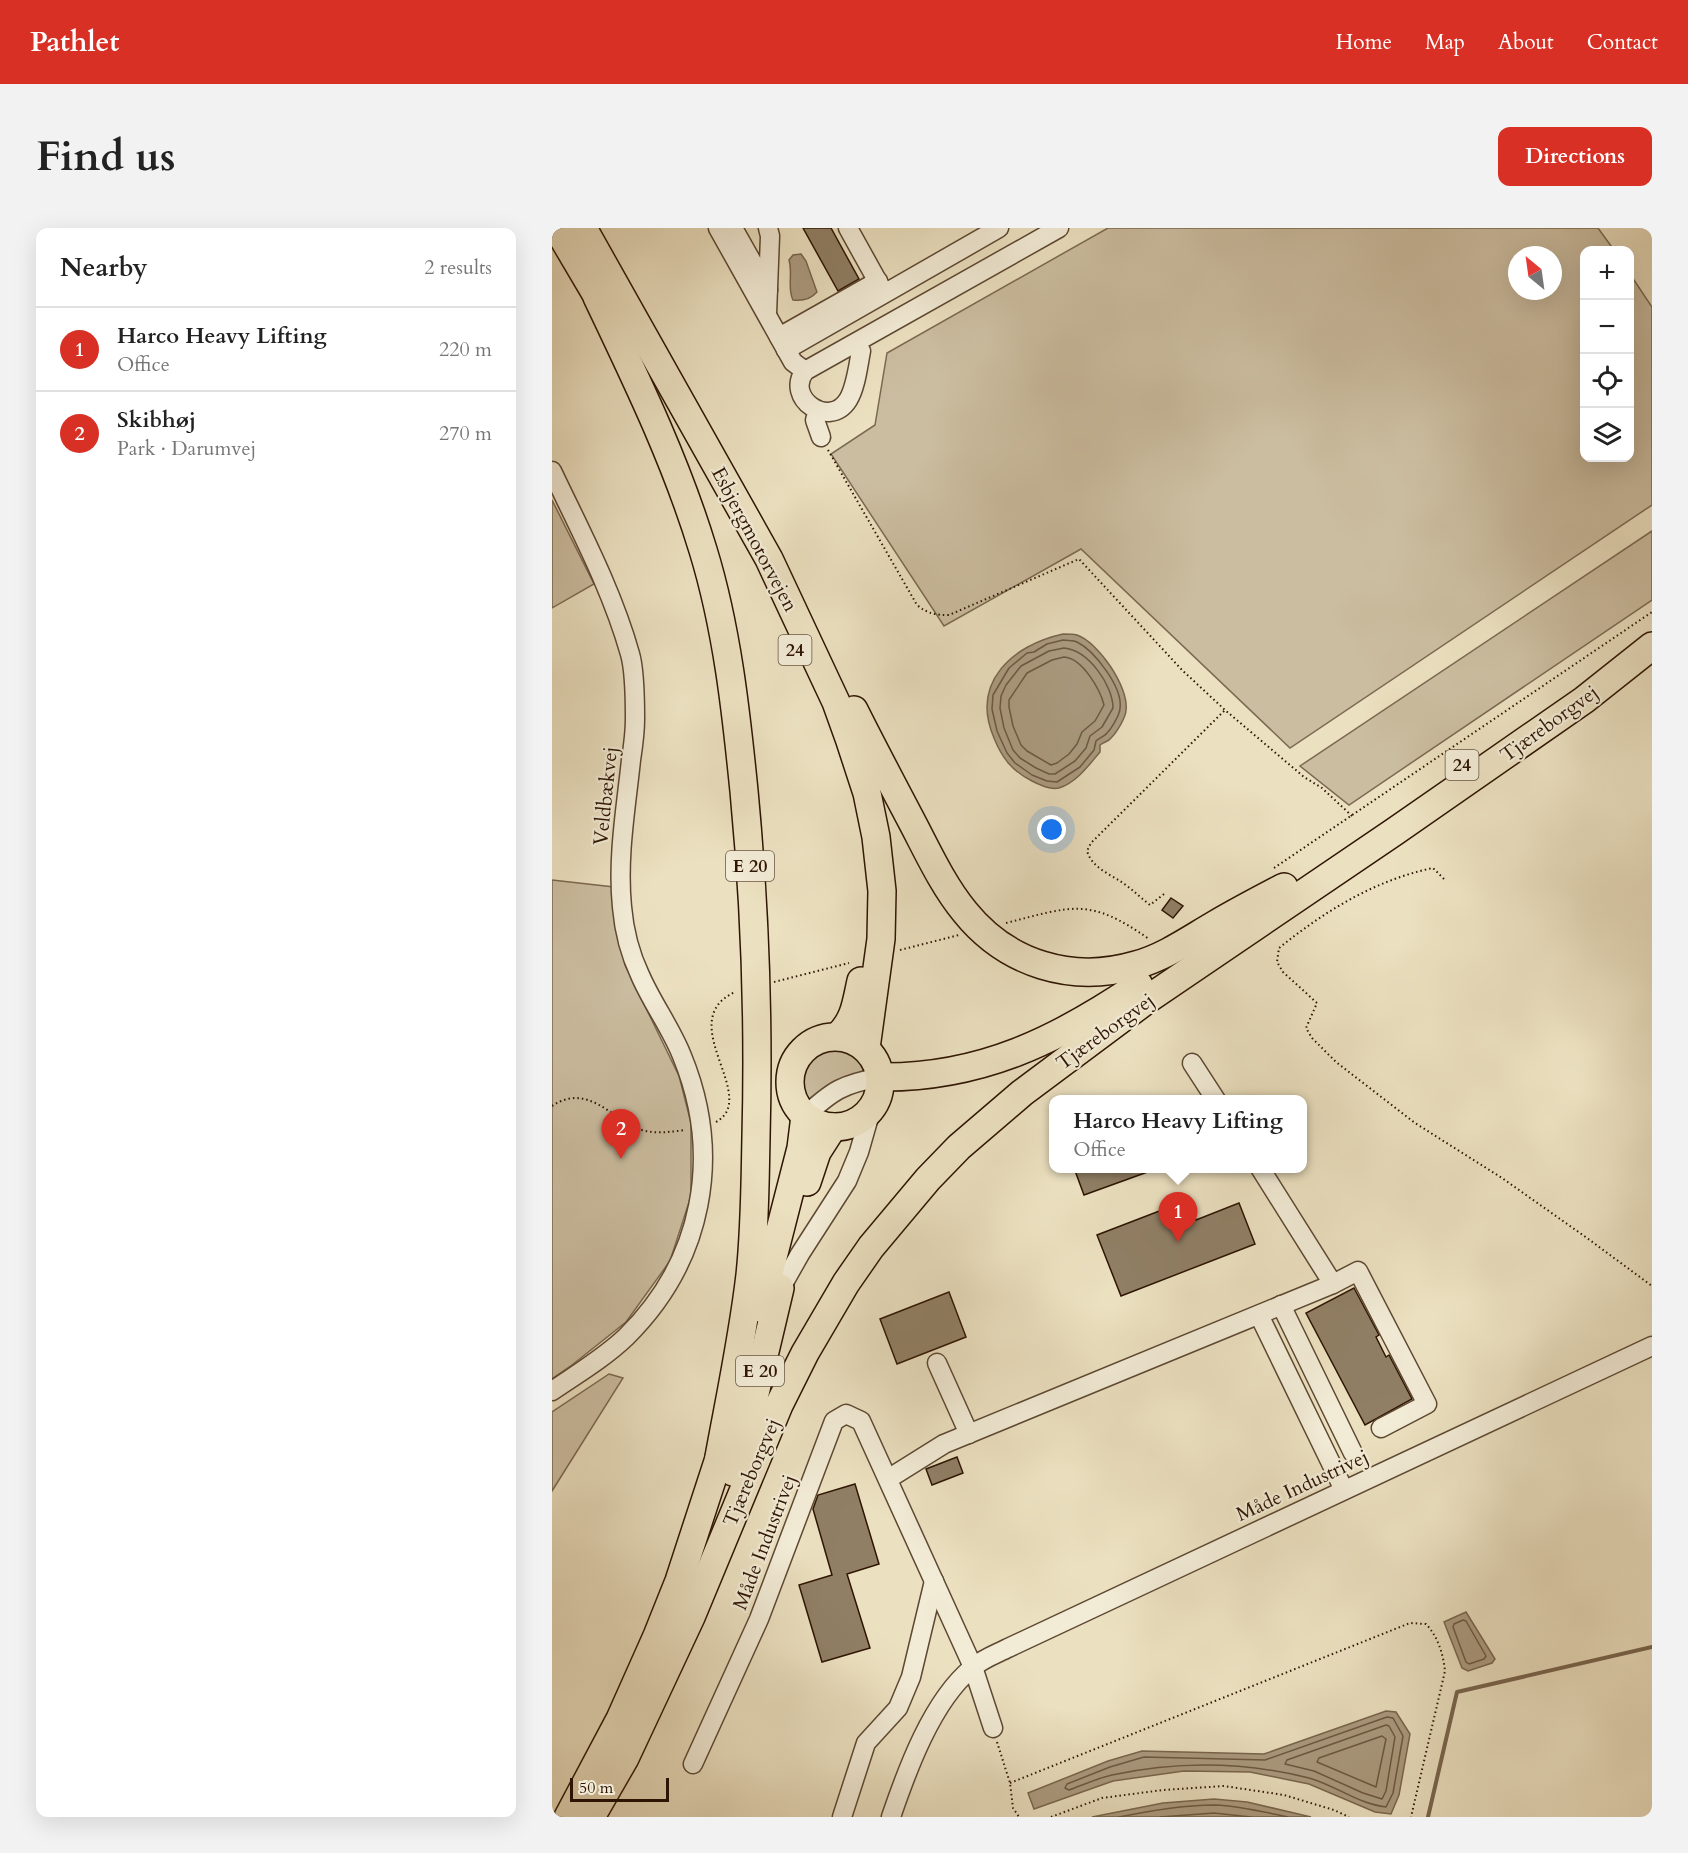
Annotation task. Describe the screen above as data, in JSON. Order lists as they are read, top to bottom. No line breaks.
{"streets":{"highway":["Esbjergmotorvejen","24","Tjæreborgvej","E 20"],"street":["Veldbækvej","Måde Industrivej"]},"crossings":[["Esbjergmotorvejen","E 20"],["24","Tjæreborgvej"],["Tjæreborgvej","E 20"]],"scale_bar":"50 m","north":"top left","page":{"header":"Pathlet","nav":["Home","Map","About","Contact"],"buttons":"Directions","title":"Find us","heading":["Nearby","2 results"],"map_buttons":["+","−"],"list":[{"mark":"1","name":"Harco Heavy Lifting","note":"Office","value":"220 m"},{"mark":"2","name":"Skibhøj","note":"Park · Darumvej","value":"270 m"}],"popup":["Harco Heavy Lifting","Office"],"pins":["2","1"],"scale":"50 m"}}
